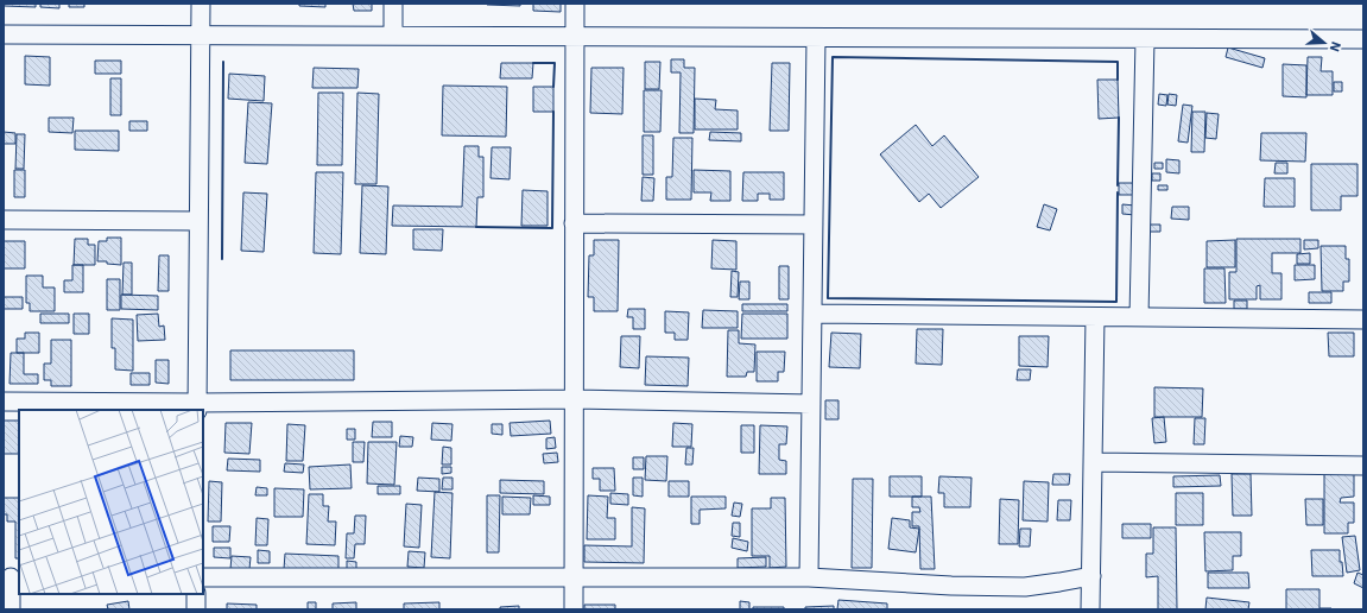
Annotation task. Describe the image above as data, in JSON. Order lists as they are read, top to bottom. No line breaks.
{"north":"right"}
